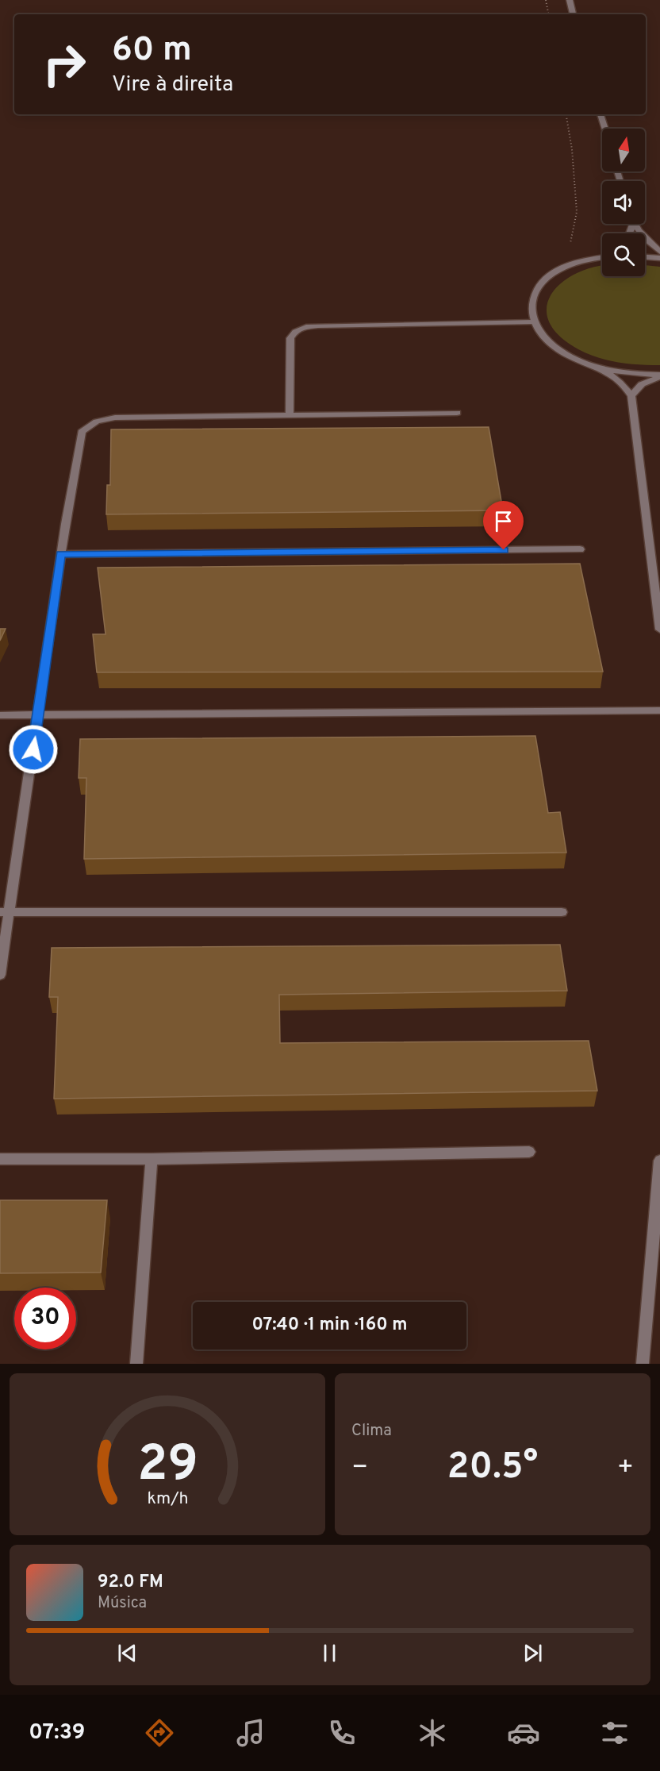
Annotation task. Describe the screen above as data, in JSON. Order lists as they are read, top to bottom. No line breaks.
{"north":"top","page":{"turn":["60 m","Vire à direita"],"limit":"30","trip":"07:40 · 1 min · 160 m","tile":"Clima","heat":["−","20.5°","+"],"song":["92.0 FM","Música"],"tabs":"07:39","gauge":["29","km/h"]}}
